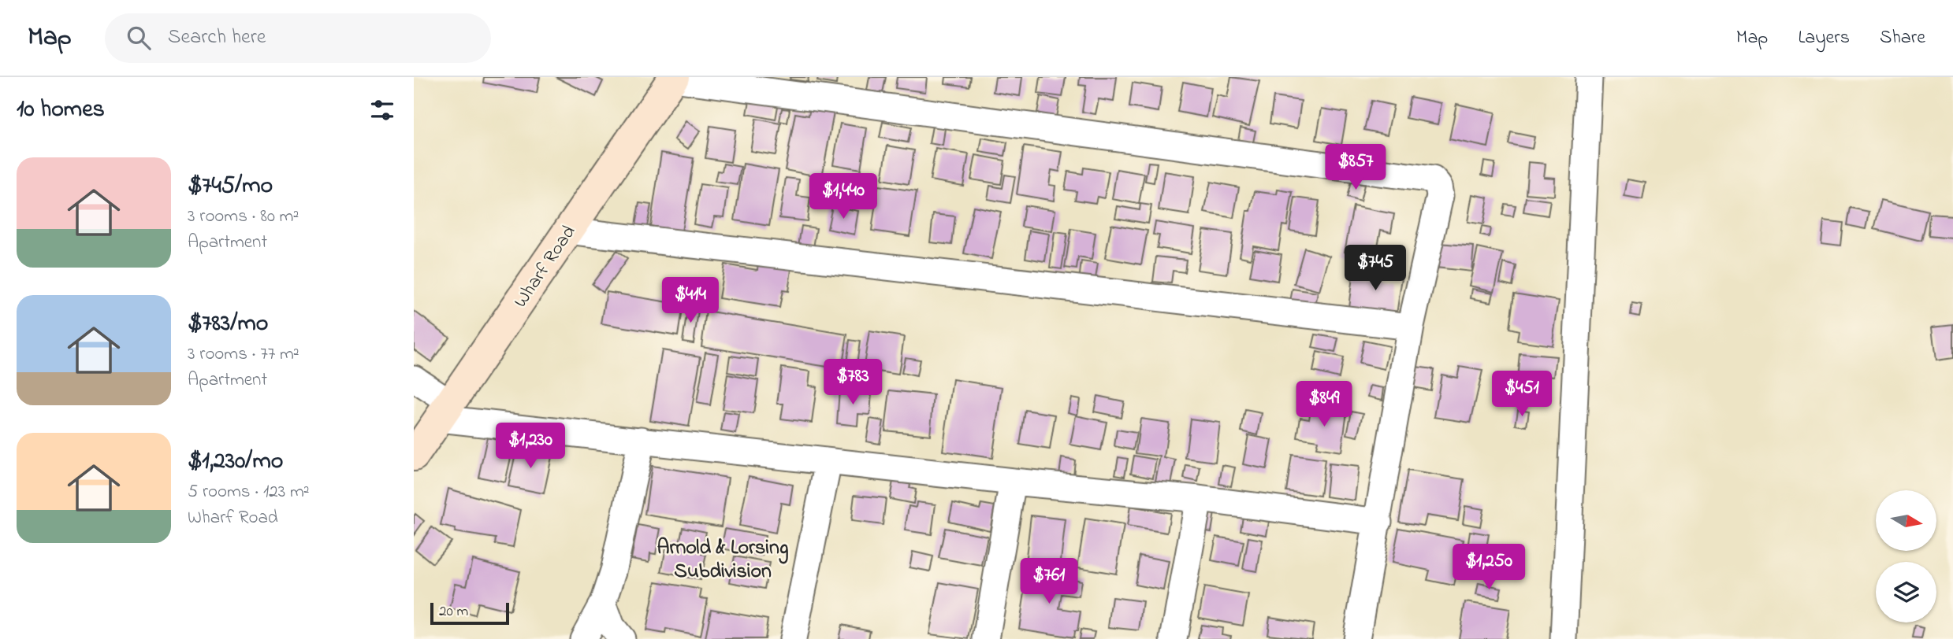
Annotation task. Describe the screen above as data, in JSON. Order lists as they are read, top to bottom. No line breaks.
{"streets":{"main road":["Wharf Road"]},"districts":["Arnold & Lorsing Subdivision"],"scale_bar":"20 m","north":"right","page":{"header":"Map","search":"Search here","nav":["Map","Layers","Share"],"heading":"10 homes","list":[{"name":"$745/mo","note":"3 rooms · 80 m² · Apartment"},{"name":"$783/mo","note":"3 rooms · 77 m² · Apartment"},{"name":"$1,230/mo","note":"5 rooms · 123 m² · Wharf Road"}],"price":["$857","$1,440","$745","$414","$783","$451","$849","$1,230","$1,250","$761"],"scale":"20 m"}}
